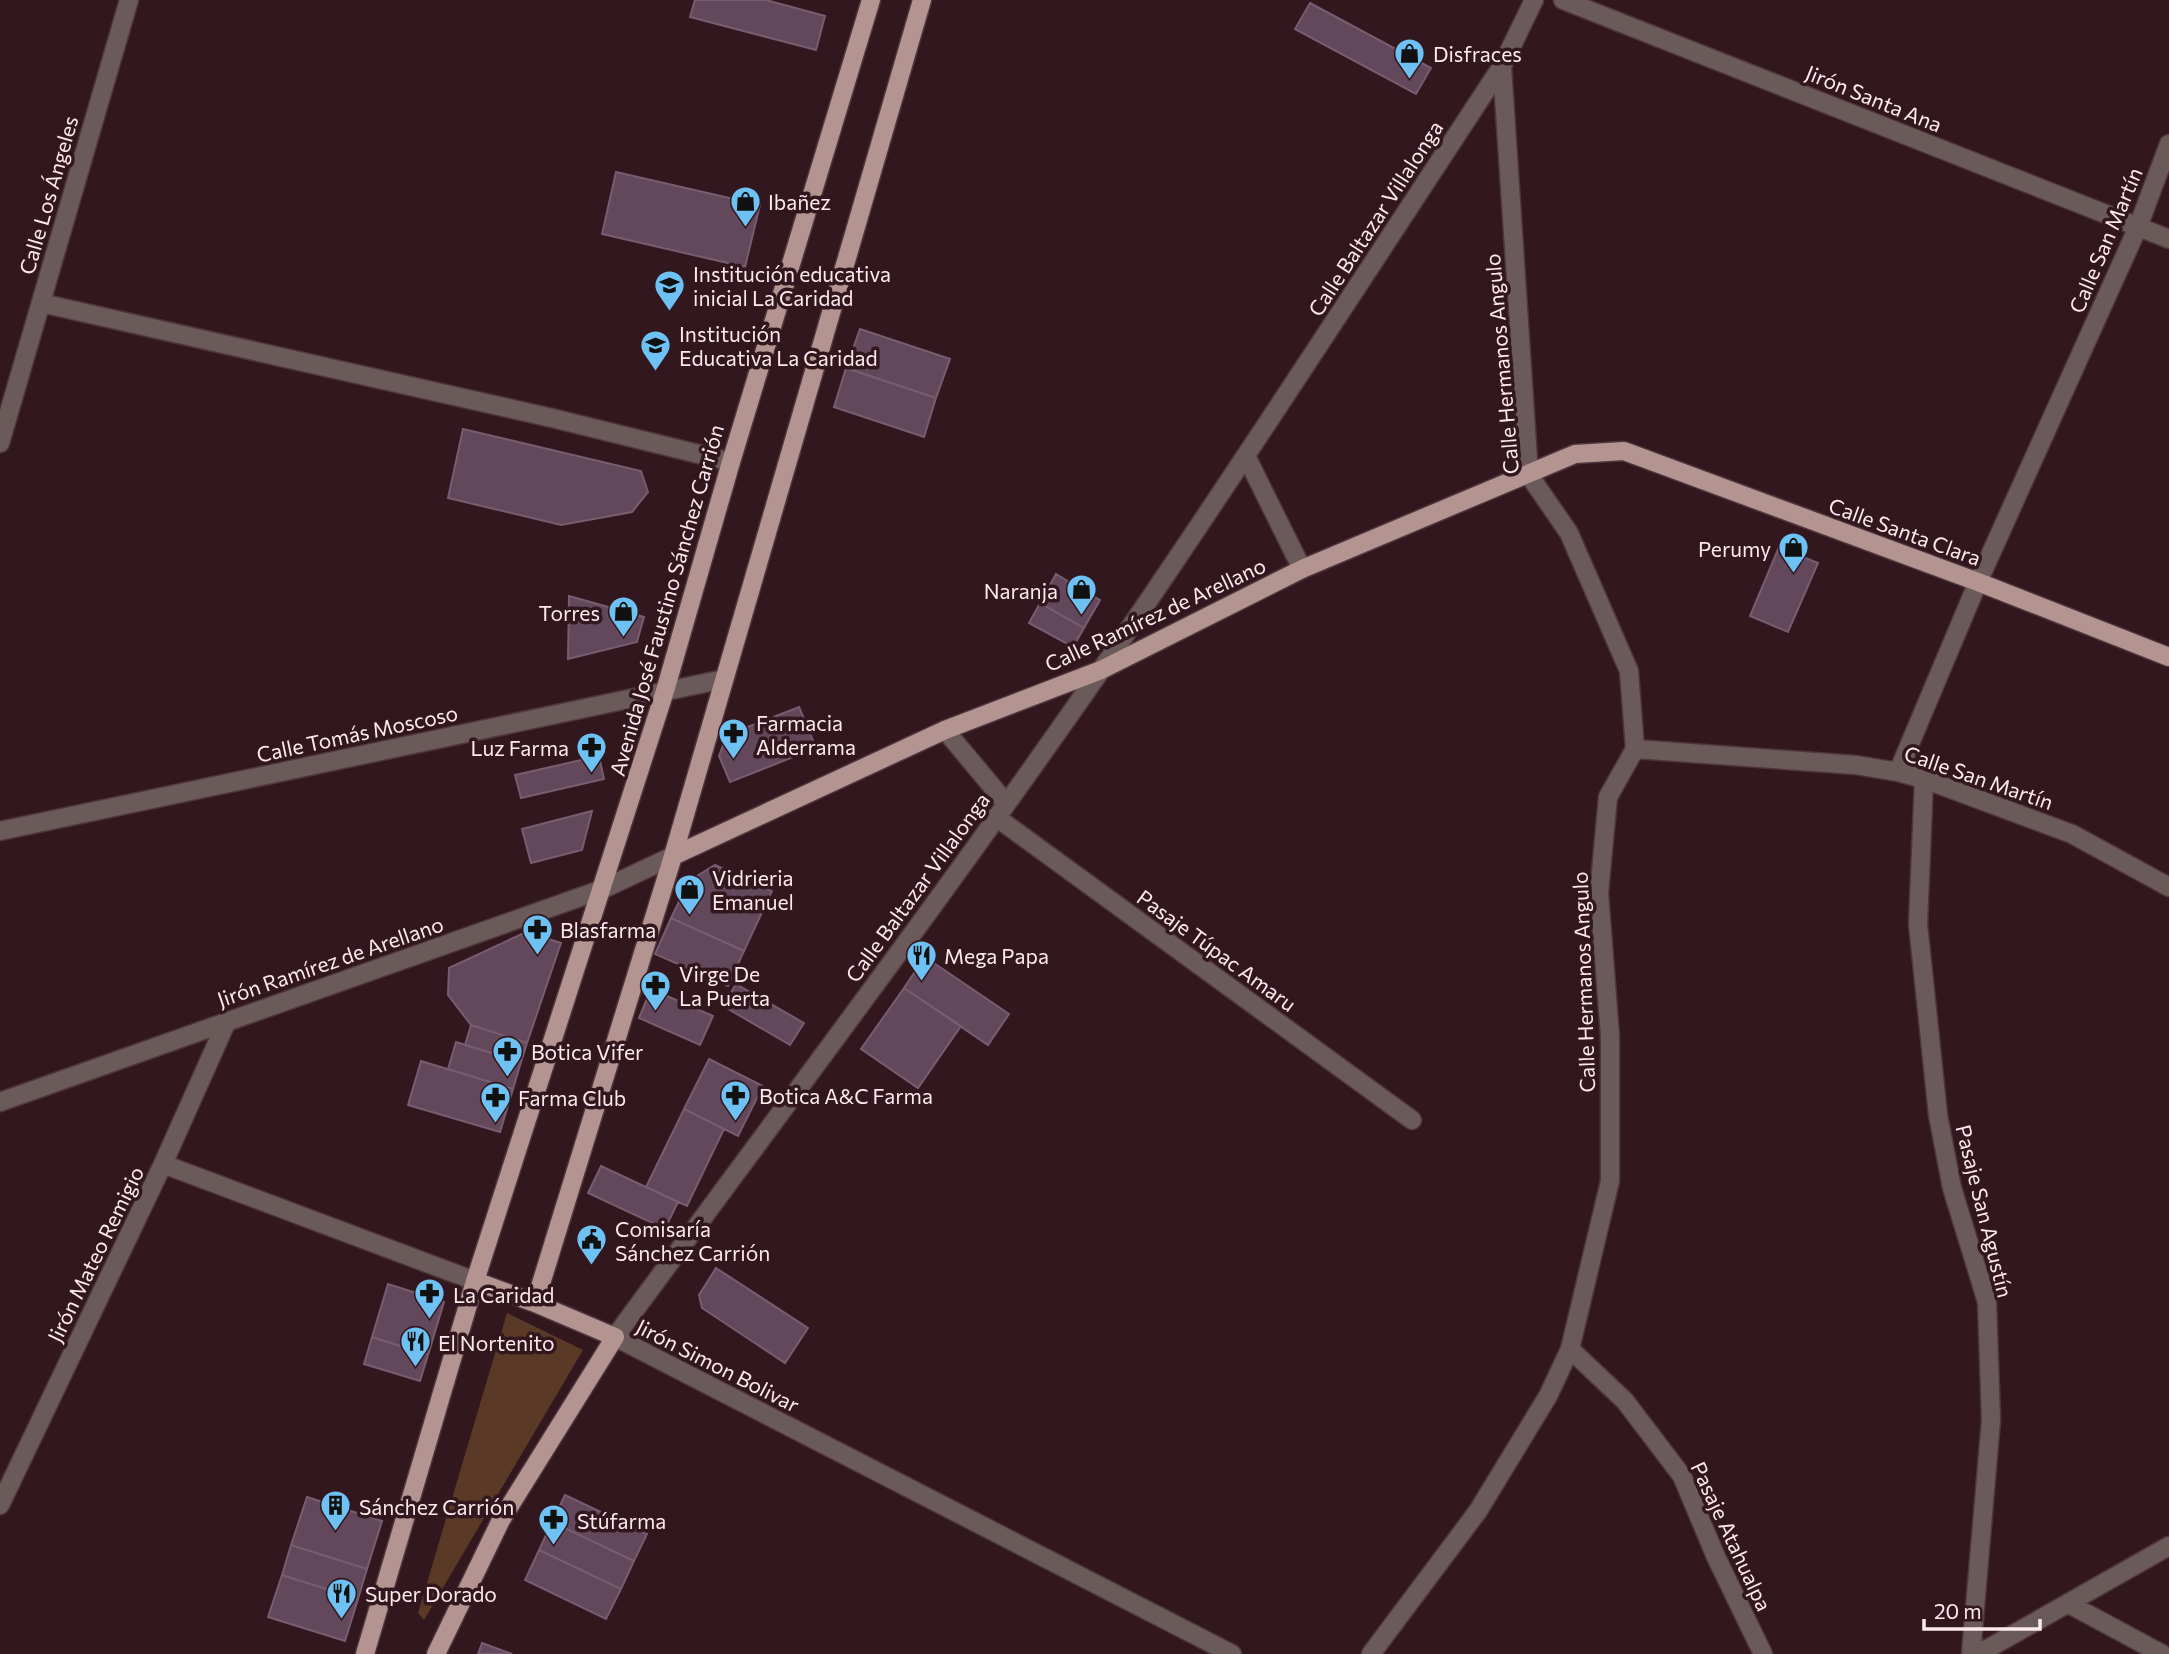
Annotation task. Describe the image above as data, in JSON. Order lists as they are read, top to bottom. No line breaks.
{"streets":{"main road":["Calle Santa Clara","Avenida José Faustino Sánchez Carrión","Calle Ramírez de Arellano","Jirón Simon Bolivar"],"street":["Jirón Santa Ana","Calle Los Ángeles","Calle Baltazar Villalonga","Calle San Martín","Calle Hermanos Angulo","Calle Tomás Moscoso","Pasaje Túpac Amaru","Jirón Ramírez de Arellano","Pasaje San Agustín","Jirón Mateo Remigio","Pasaje Atahualpa"]},"crossings":[["Jirón Santa Ana","Calle San Martín"],["Calle Baltazar Villalonga","Calle Hermanos Angulo"],["Calle Baltazar Villalonga","Calle Ramírez de Arellano"],["Calle Baltazar Villalonga","Pasaje Túpac Amaru"],["Calle Baltazar Villalonga","Jirón Simon Bolivar"],["Calle San Martín","Calle Hermanos Angulo"],["Calle San Martín","Calle Santa Clara"],["Calle San Martín","Pasaje San Agustín"],["Calle Hermanos Angulo","Calle Ramírez de Arellano"],["Calle Hermanos Angulo","Pasaje Atahualpa"],["Calle Santa Clara","Calle Ramírez de Arellano"],["Avenida José Faustino Sánchez Carrión","Calle Tomás Moscoso"],["Avenida José Faustino Sánchez Carrión","Jirón Ramírez de Arellano"],["Avenida José Faustino Sánchez Carrión","Jirón Simon Bolivar"],["Calle Ramírez de Arellano","Pasaje Túpac Amaru"],["Calle Ramírez de Arellano","Jirón Ramírez de Arellano"],["Jirón Ramírez de Arellano","Jirón Mateo Remigio"],["Jirón Mateo Remigio","Jirón Simon Bolivar"]],"places":{"shop":["Disfraces","Ibañez","Perumy","Naranja","Torres","Vidrieria Emanuel"],"school or university":["Institución educativa inicial La Caridad","Institución Educativa La Caridad"],"pharmacy":["Farmacia Alderrama","Luz Farma","Blasfarma","Virge De La Puerta","Botica Vifer","Botica A&C Farma","Farma Club","La Caridad","Stúfarma"],"restaurant":["Mega Papa","El Nortenito","Super Dorado"],"public building":["Comisaría Sánchez Carrión"],"building":["Sánchez Carrión"]},"scale_bar":"20 m"}
